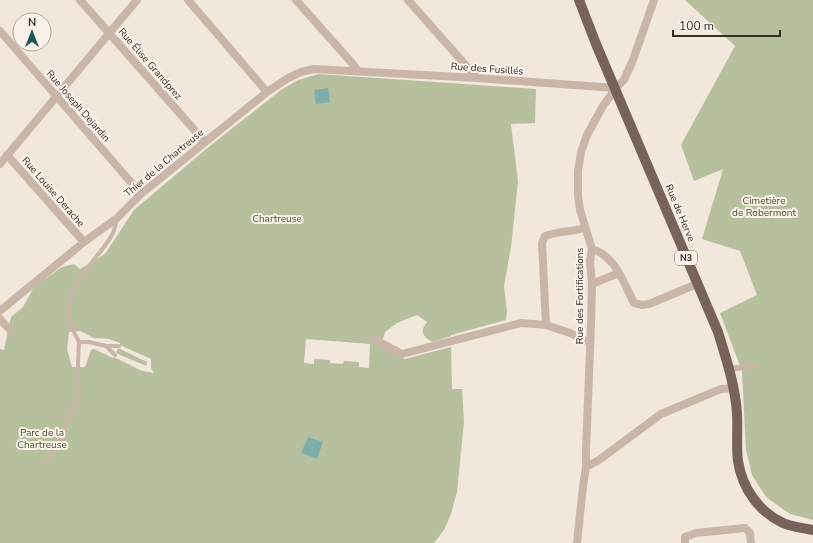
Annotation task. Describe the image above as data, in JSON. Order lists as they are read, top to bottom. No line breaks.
{"streets":{"main road":["Rue de Herve","N3"],"street":["Rue Élise Grandprez","Rue des Fusillés","Rue Joseph Dejardin","Thier de la Chartreuse","Rue Louise Derache","Rue des Fortifications"]},"crossings":[["Rue Élise Grandprez","Thier de la Chartreuse"],["Rue des Fusillés","Thier de la Chartreuse"],["Rue des Fusillés","Rue de Herve"],["Rue des Fusillés","N3"],["Rue des Fusillés","Rue des Fortifications"],["Rue Joseph Dejardin","Thier de la Chartreuse"],["Thier de la Chartreuse","Rue Louise Derache"],["Rue de Herve","N3"],["Rue de Herve","Rue des Fortifications"],["N3","Rue des Fortifications"]],"parks":["Cimetière de Robermont","Chartreuse","Parc de la Chartreuse"],"scale_bar":"100 m","north":"top"}
